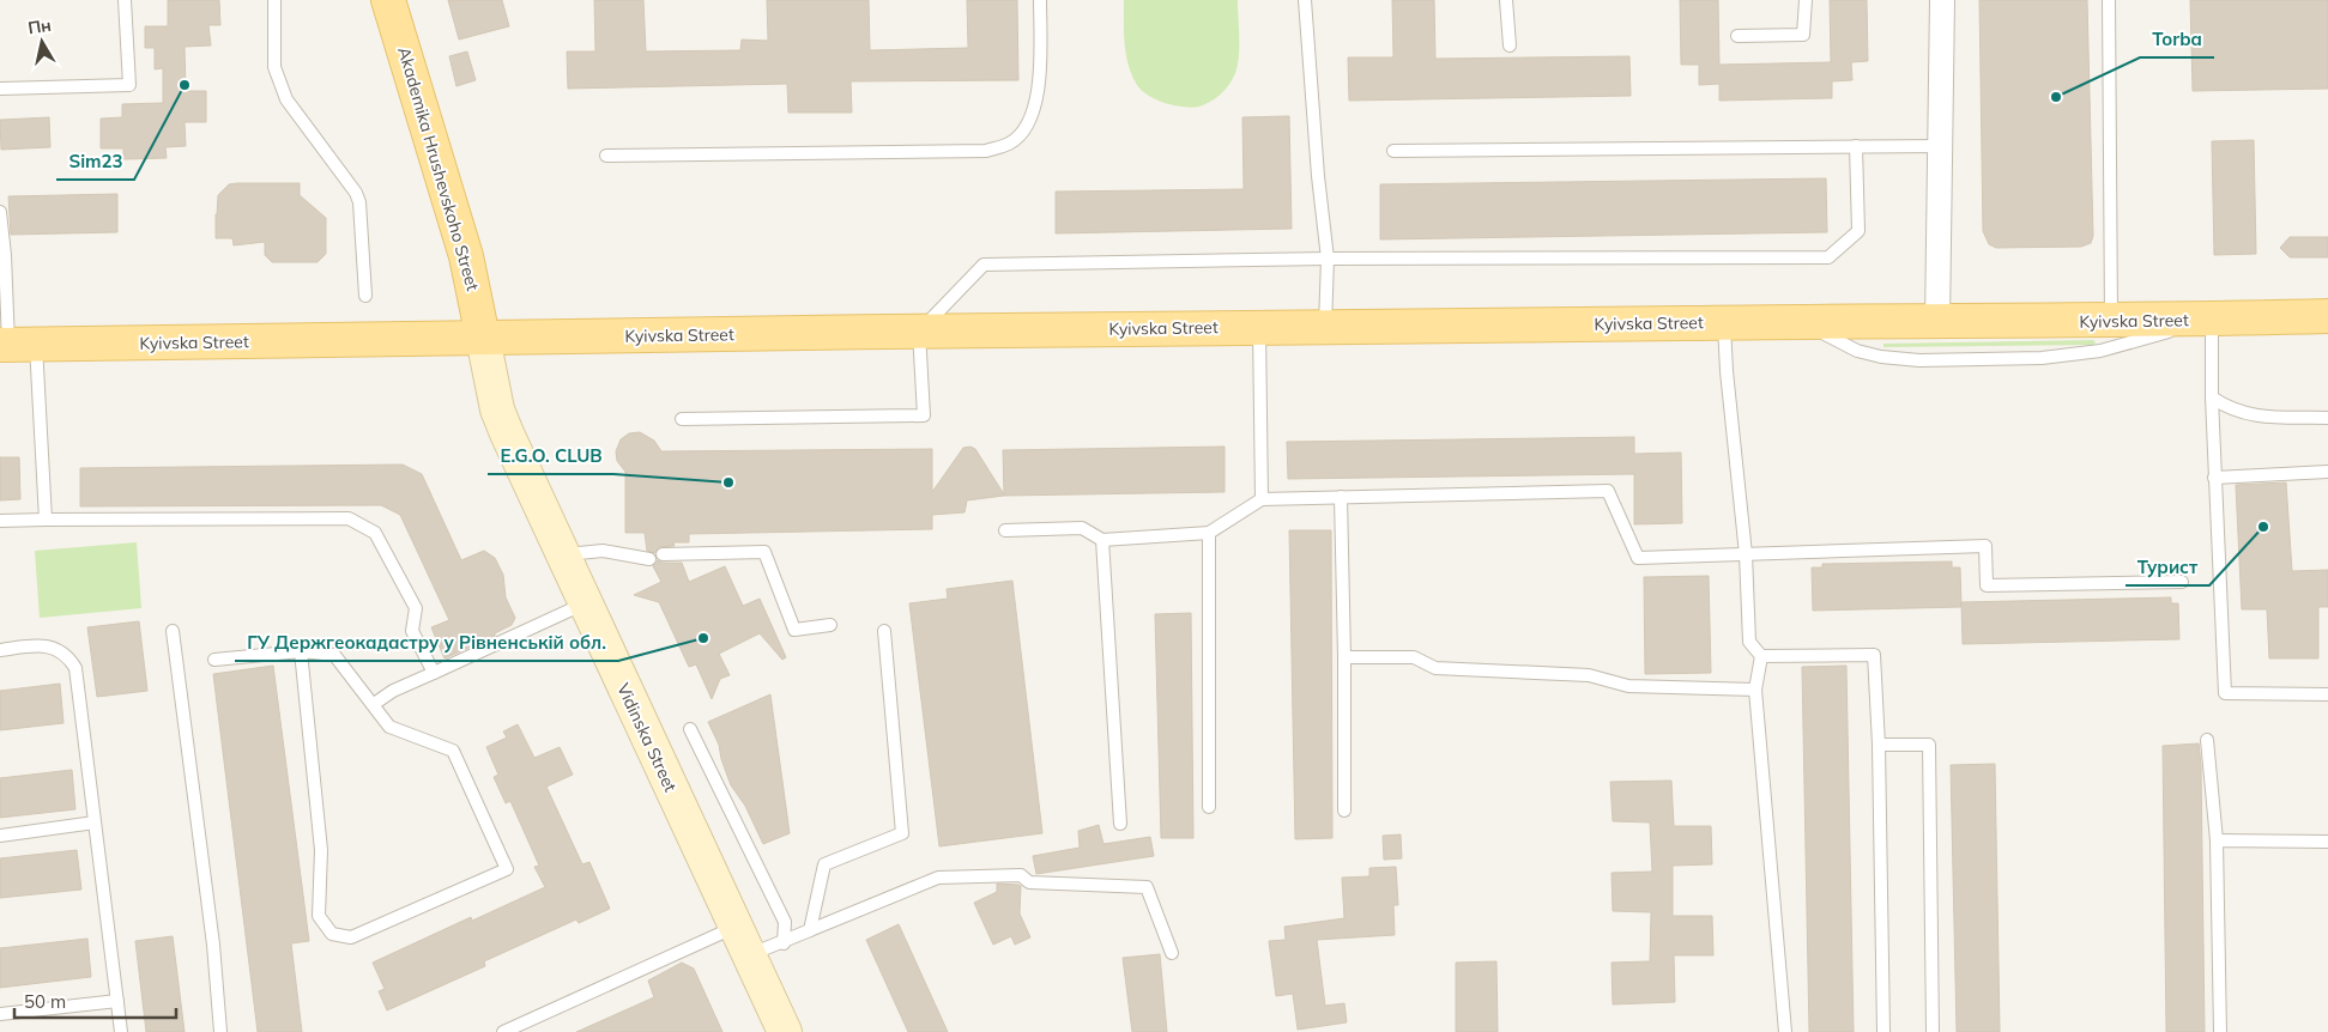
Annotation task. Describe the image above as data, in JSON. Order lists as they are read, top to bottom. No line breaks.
{"streets":{"main road":["Akademika Hrushevskoho Street","Kyivska Street","Vidinska Street"]},"crossings":[["Akademika Hrushevskoho Street","Kyivska Street"],["Akademika Hrushevskoho Street","Vidinska Street"],["Kyivska Street","Vidinska Street"]],"places":["Sim23","Torba","E.G.O. CLUB","Турист","ГУ Держгеокадастру у Рівненській обл."],"scale_bar":"50 m","north":"top"}
